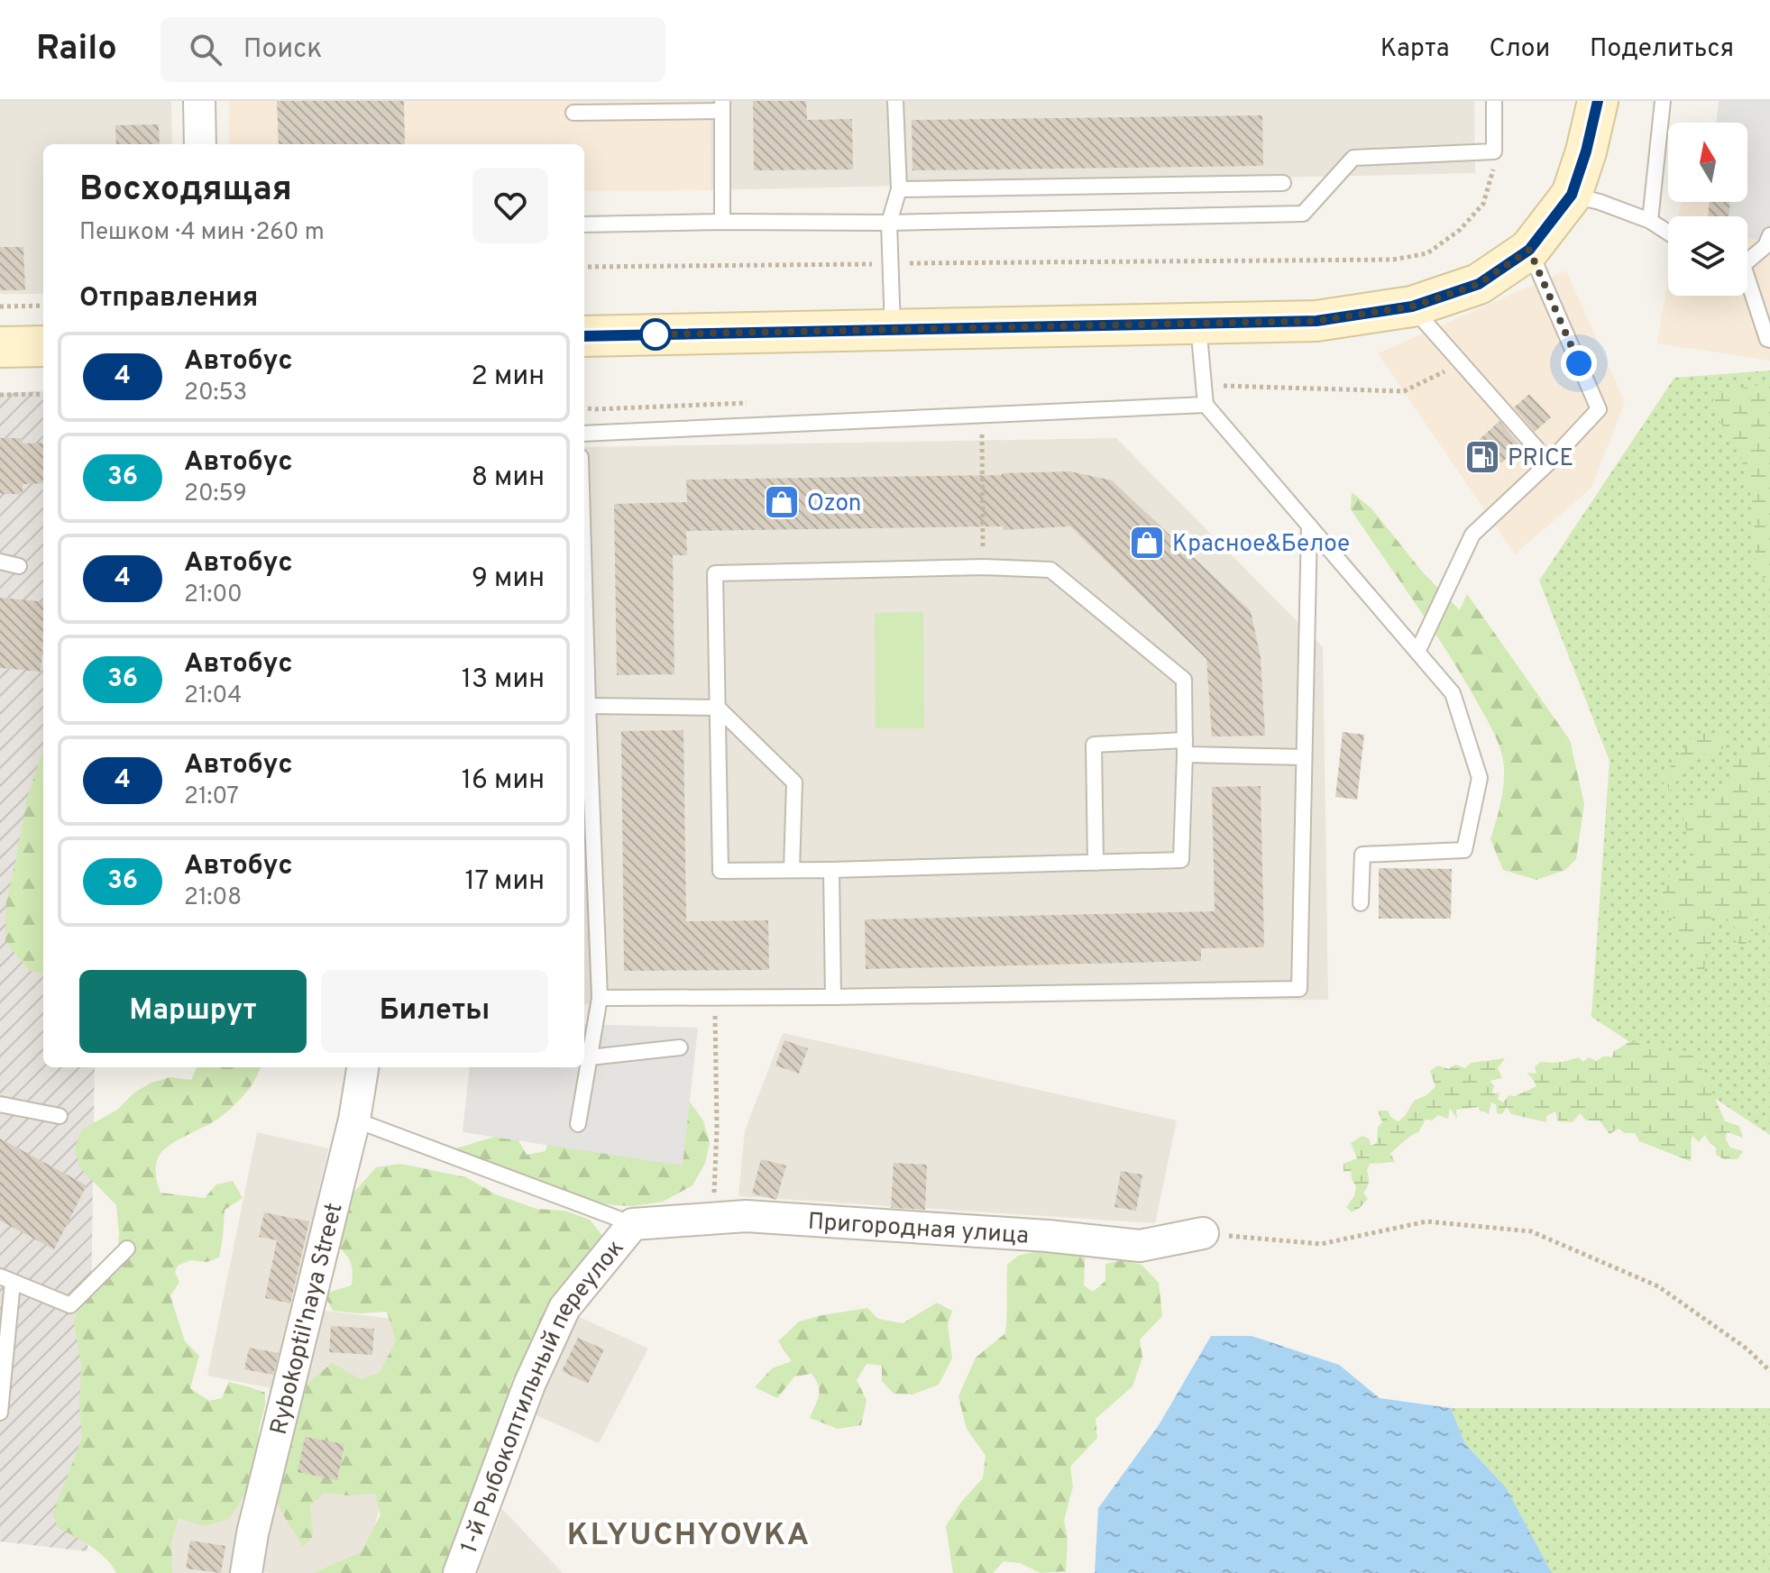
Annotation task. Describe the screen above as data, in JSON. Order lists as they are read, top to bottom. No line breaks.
{"streets":{"street":["Пригородная улица","Rybokoptil'naya Street","1-й Рыбокоптильный переулок"]},"crossings":[["Пригородная улица","1-й Рыбокоптильный переулок"]],"districts":["KLYUCHYOVKA"],"places":{"fuel station":["PRICE"],"shop":["Ozon","Красное&Белое"]},"lines":["bus line 4"],"north":"top","page":{"header":"Railo","search":"Поиск","nav":["Карта","Слои","Поделиться"],"heading":[["Восходящая","Пешком · 4 мин · 260 m"],"Отправления"],"list":[{"mark":"4","name":"Автобус","note":"20:53","value":"2 мин"},{"mark":"36","name":"Автобус","note":"20:59","value":"8 мин"},{"mark":"4","name":"Автобус","note":"21:00","value":"9 мин"},{"mark":"36","name":"Автобус","note":"21:04","value":"13 мин"},{"mark":"4","name":"Автобус","note":"21:07","value":"16 мин"},{"mark":"36","name":"Автобус","note":"21:08","value":"17 мин"}],"buttons":["Маршрут","Билеты"]}}
